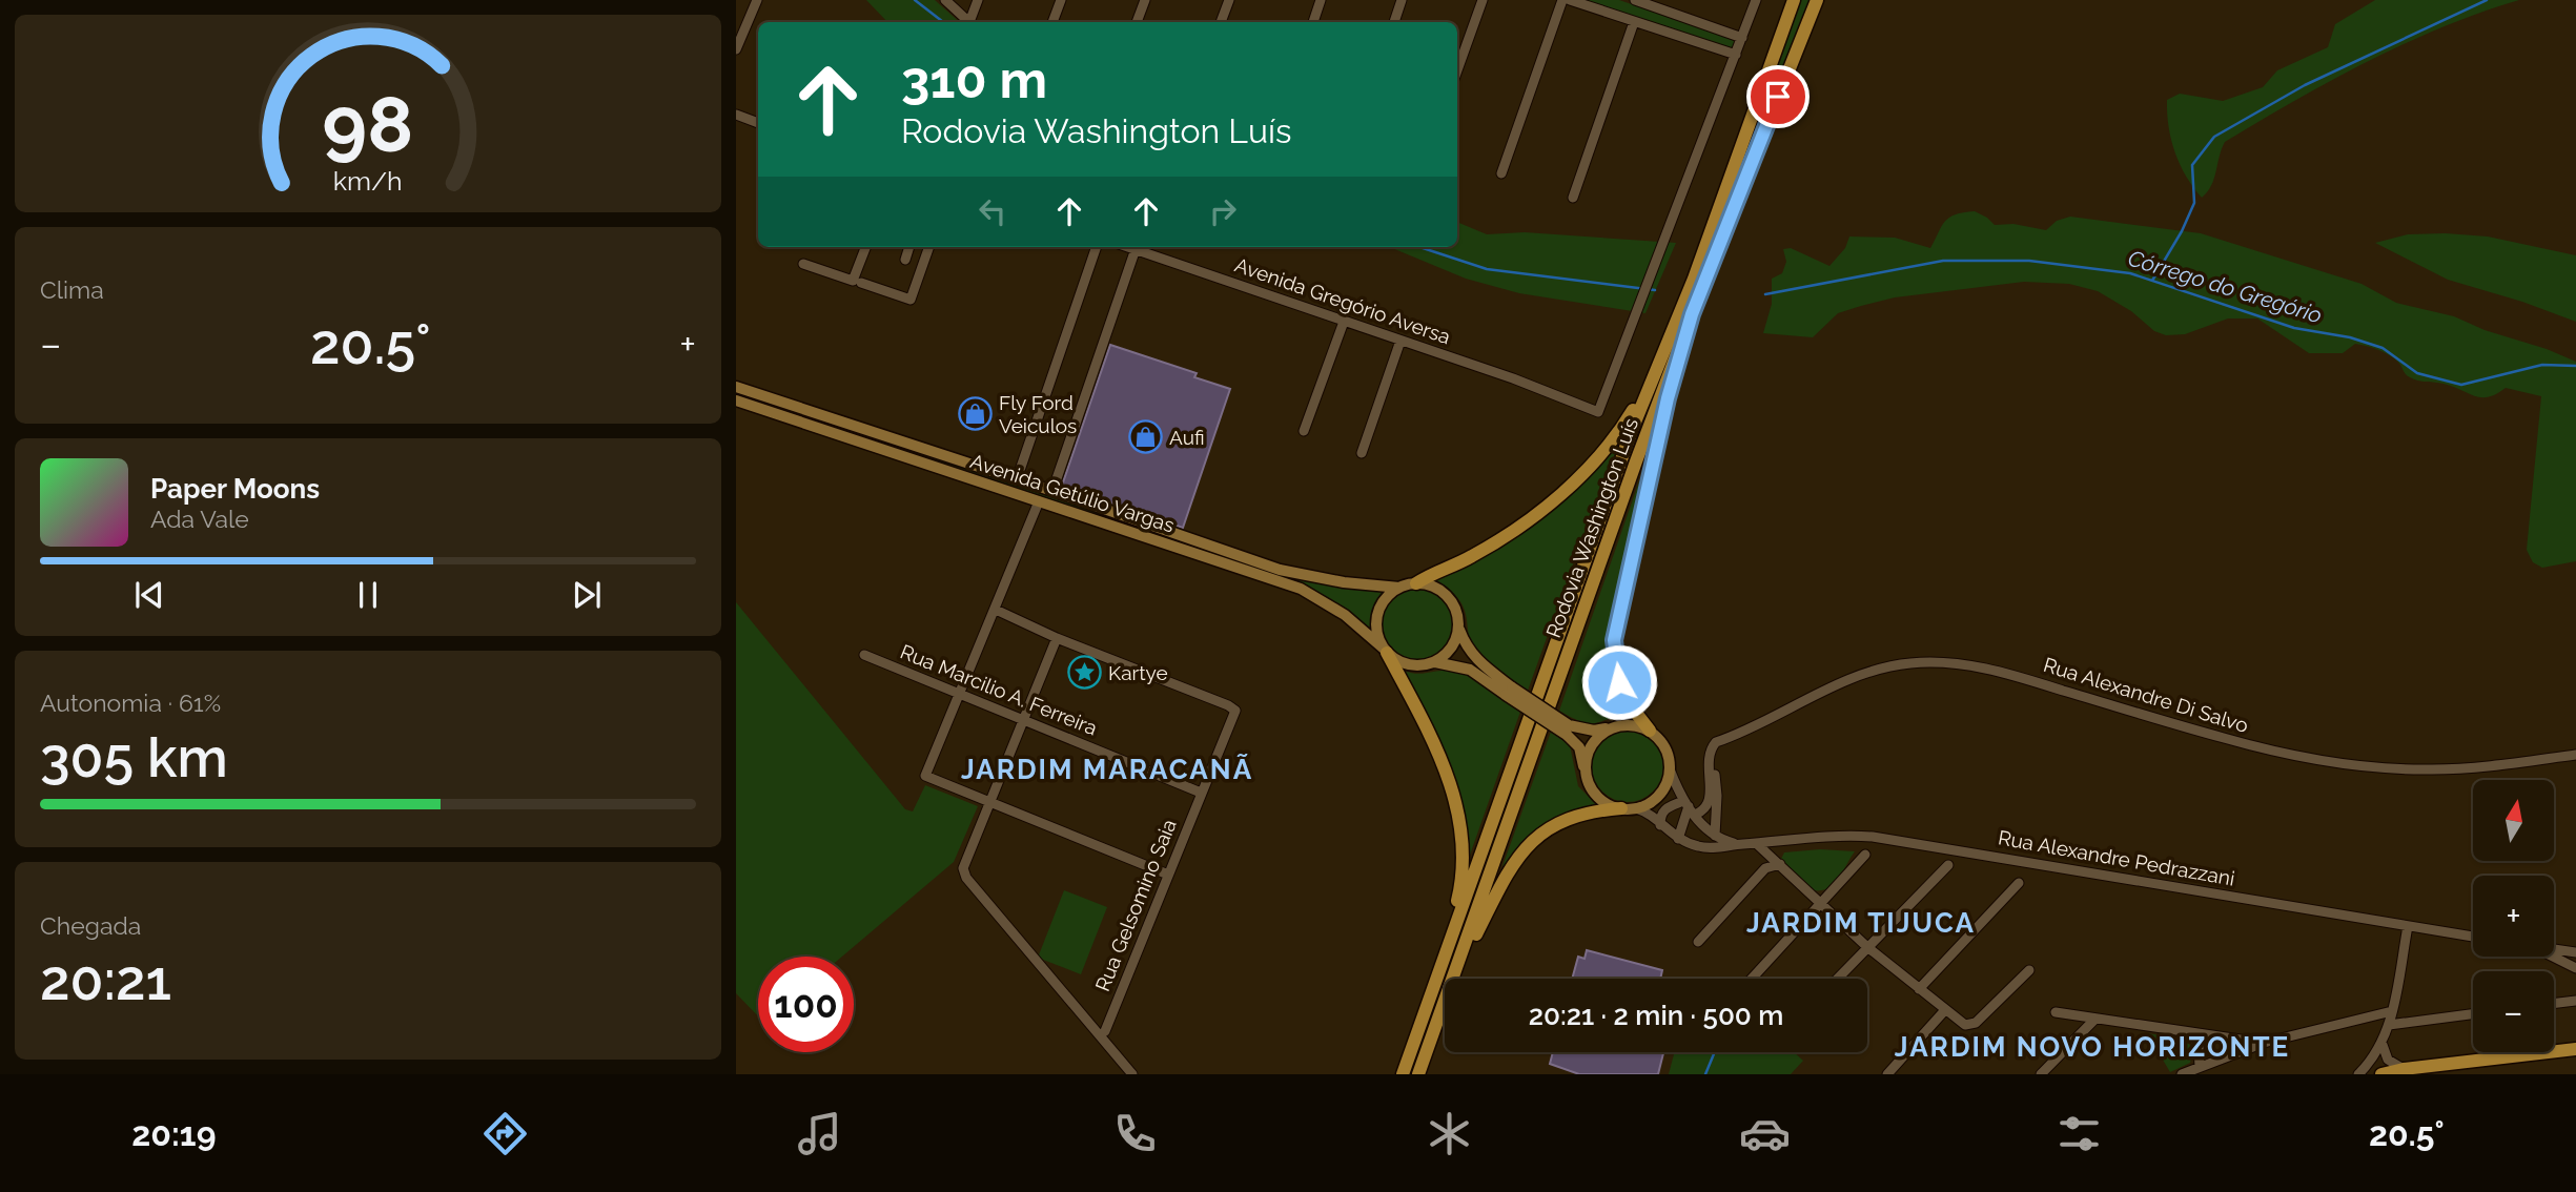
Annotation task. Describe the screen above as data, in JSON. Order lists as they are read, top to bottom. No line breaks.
{"streets":{"highway":["Rodovia Washington Luís"],"main road":["Avenida Getúlio Vargas"],"street":["Avenida Gregório Aversa","Rua Marcilio A. Ferreira","Rua Alexandre Di Salvo","Rua Alexandre Pedrazzani","Rua Gelsomino Saia"]},"crossings":[["Rua Marcilio A. Ferreira","Rua Gelsomino Saia"]],"districts":["JARDIM MARACANÃ","JARDIM TIJUCA","JARDIM NOVO HORIZONTE"],"water":["Córrego do Gregório"],"places":{"shop":["Fly Ford Veiculos","Aufi"],"place":["Kartye"]},"north":"top","page":{"turn":["310 m","Rodovia Washington Luís"],"tile":["Clima",["Autonomia · 61%","305 km"],["Chegada","20:21"]],"heat":["−","20.5°","+"],"song":["Paper Moons","Ada Vale"],"map_buttons":["+","−"],"limit":"100","trip":"20:21 · 2 min · 500 m","tabs":["20:19","20.5°"],"gauge":["98","km/h"]}}
